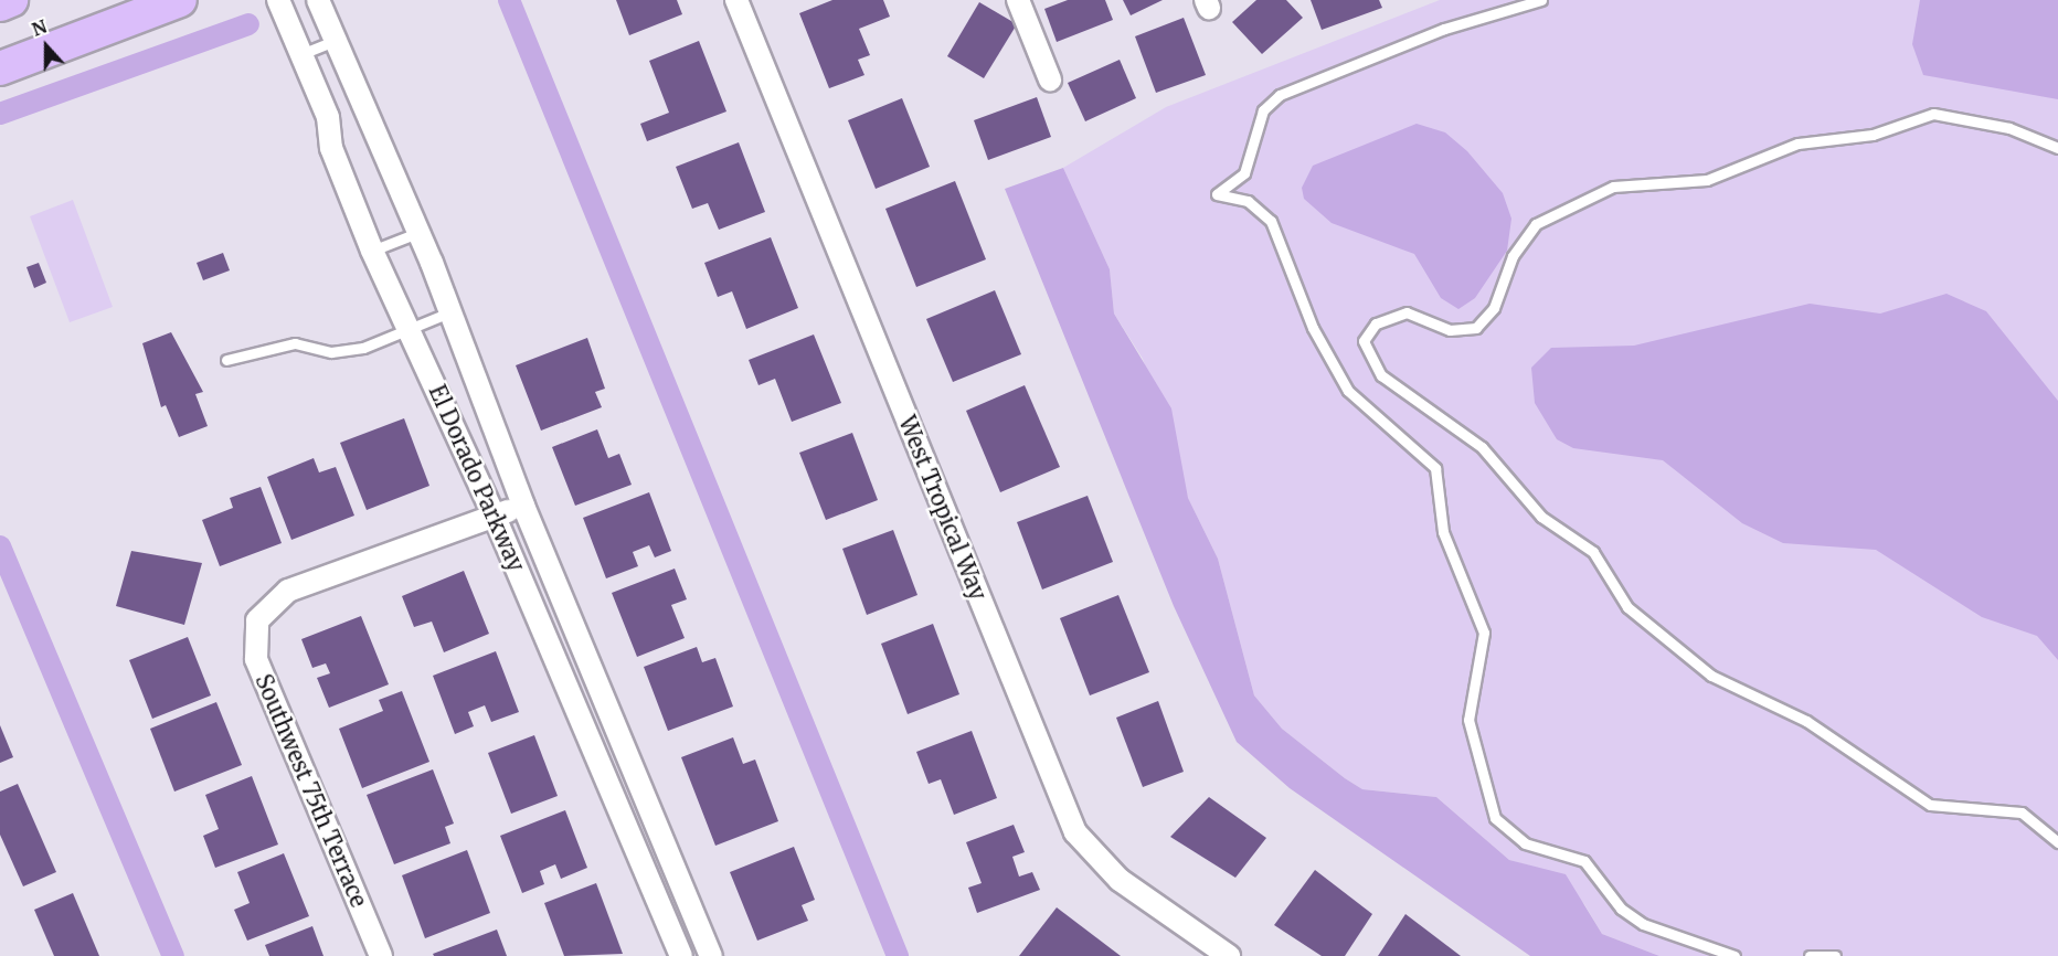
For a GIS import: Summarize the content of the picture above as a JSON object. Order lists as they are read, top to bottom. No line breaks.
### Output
{"streets":{"street":["El Dorado Parkway","West Tropical Way","Southwest 75th Terrace"]},"crossings":[["El Dorado Parkway","Southwest 75th Terrace"]],"north":"top"}
